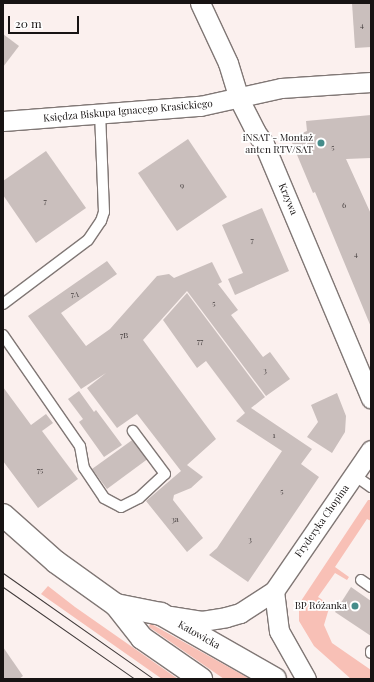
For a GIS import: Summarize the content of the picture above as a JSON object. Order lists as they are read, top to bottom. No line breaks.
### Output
{"streets":{"street":["Księdza Biskupa Ignacego Krasickiego","Krzywa","Fryderyka Chopina","Katowicka"]},"crossings":[["Księdza Biskupa Ignacego Krasickiego","Krzywa"]],"places":["iNSAT - Montaż anten RTV/SAT","BP Różanka"],"house_numbers":["4","5","9","7","6","7","4","7A","5","7B","77","3","1","75","5","3a","3"],"scale_bar":"20 m"}
